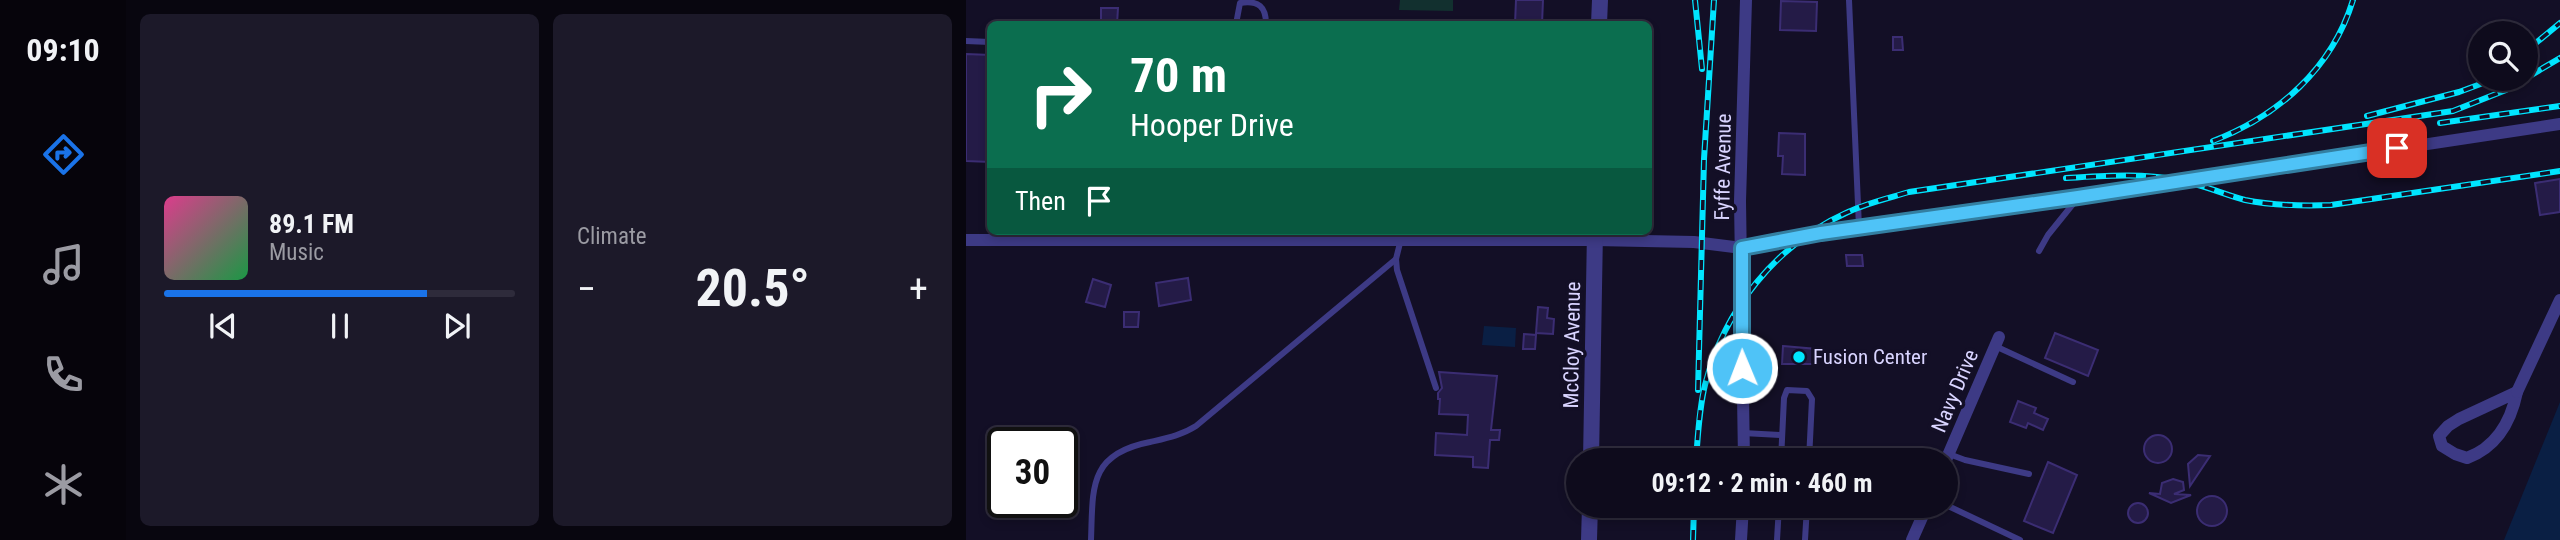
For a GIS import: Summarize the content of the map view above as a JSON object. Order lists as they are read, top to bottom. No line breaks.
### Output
{"streets":{"street":["Fyffe Avenue","McCloy Avenue","Navy Drive"]},"places":["Fusion Center"],"page":{"tabs":"09:10","tile":"Climate","turn":["70 m","Hooper Drive"],"then":"Then","song":["89.1 FM","Music"],"heat":["−","20.5°","+"],"limit":"30","trip":"09:12 · 2 min · 460 m"}}
